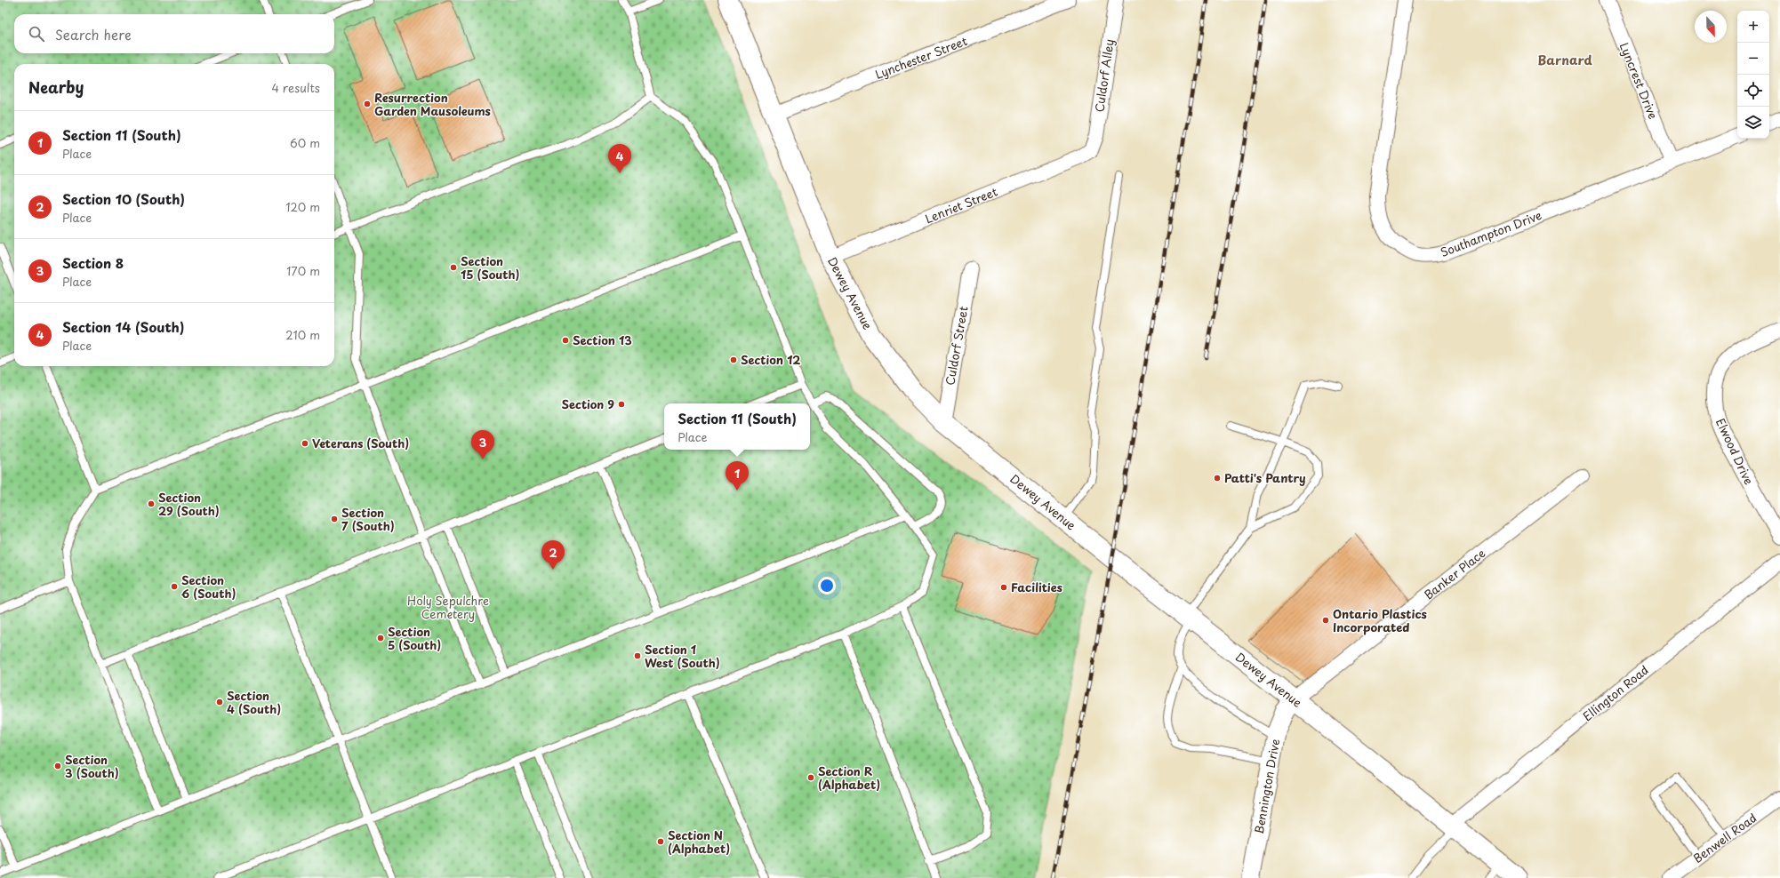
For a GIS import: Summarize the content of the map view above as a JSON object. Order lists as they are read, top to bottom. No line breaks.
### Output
{"streets":{"main road":["Dewey Avenue"],"street":["Lynchester Street","Culdorf Alley","Lyncrest Drive","Lenriet Street","Southampton Drive","Culdorf Street","Elwood Drive","Banker Place","Ellington Road","Bennington Drive","Benwell Road"]},"crossings":[["Lynchester Street","Dewey Avenue"],["Culdorf Alley","Lenriet Street"],["Lyncrest Drive","Southampton Drive"],["Lenriet Street","Dewey Avenue"],["Dewey Avenue","Culdorf Street"],["Dewey Avenue","Banker Place"],["Dewey Avenue","Ellington Road"],["Dewey Avenue","Bennington Drive"],["Banker Place","Bennington Drive"]],"districts":["Barnard"],"parks":["Holy Sepulchre Cemetery"],"places":["Resurrection Garden Mausoleums","Section 15 (South)","Section 13","Section 12","Section 9","Veterans (South)","Patti's Pantry","Section 29 (South)","Section 7 (South)","Section 6 (South)","Facilities","Ontario Plastics Incorporated","Section 5 (South)","Section 1 West (South)","Section 4 (South)","Section 3 (South)","Section R (Alphabet)","Section N (Alphabet)"],"north":"bottom","page":{"map_buttons":["+","−"],"search":"Search here","heading":["Nearby","4 results"],"list":[{"mark":"1","name":"Section 11 (South)","note":"Place","value":"60 m"},{"mark":"2","name":"Section 10 (South)","note":"Place","value":"120 m"},{"mark":"3","name":"Section 8","note":"Place","value":"170 m"},{"mark":"4","name":"Section 14 (South)","note":"Place","value":"210 m"}],"pins":["4","3","1","2"],"popup":["Section 11 (South)","Place"]}}
